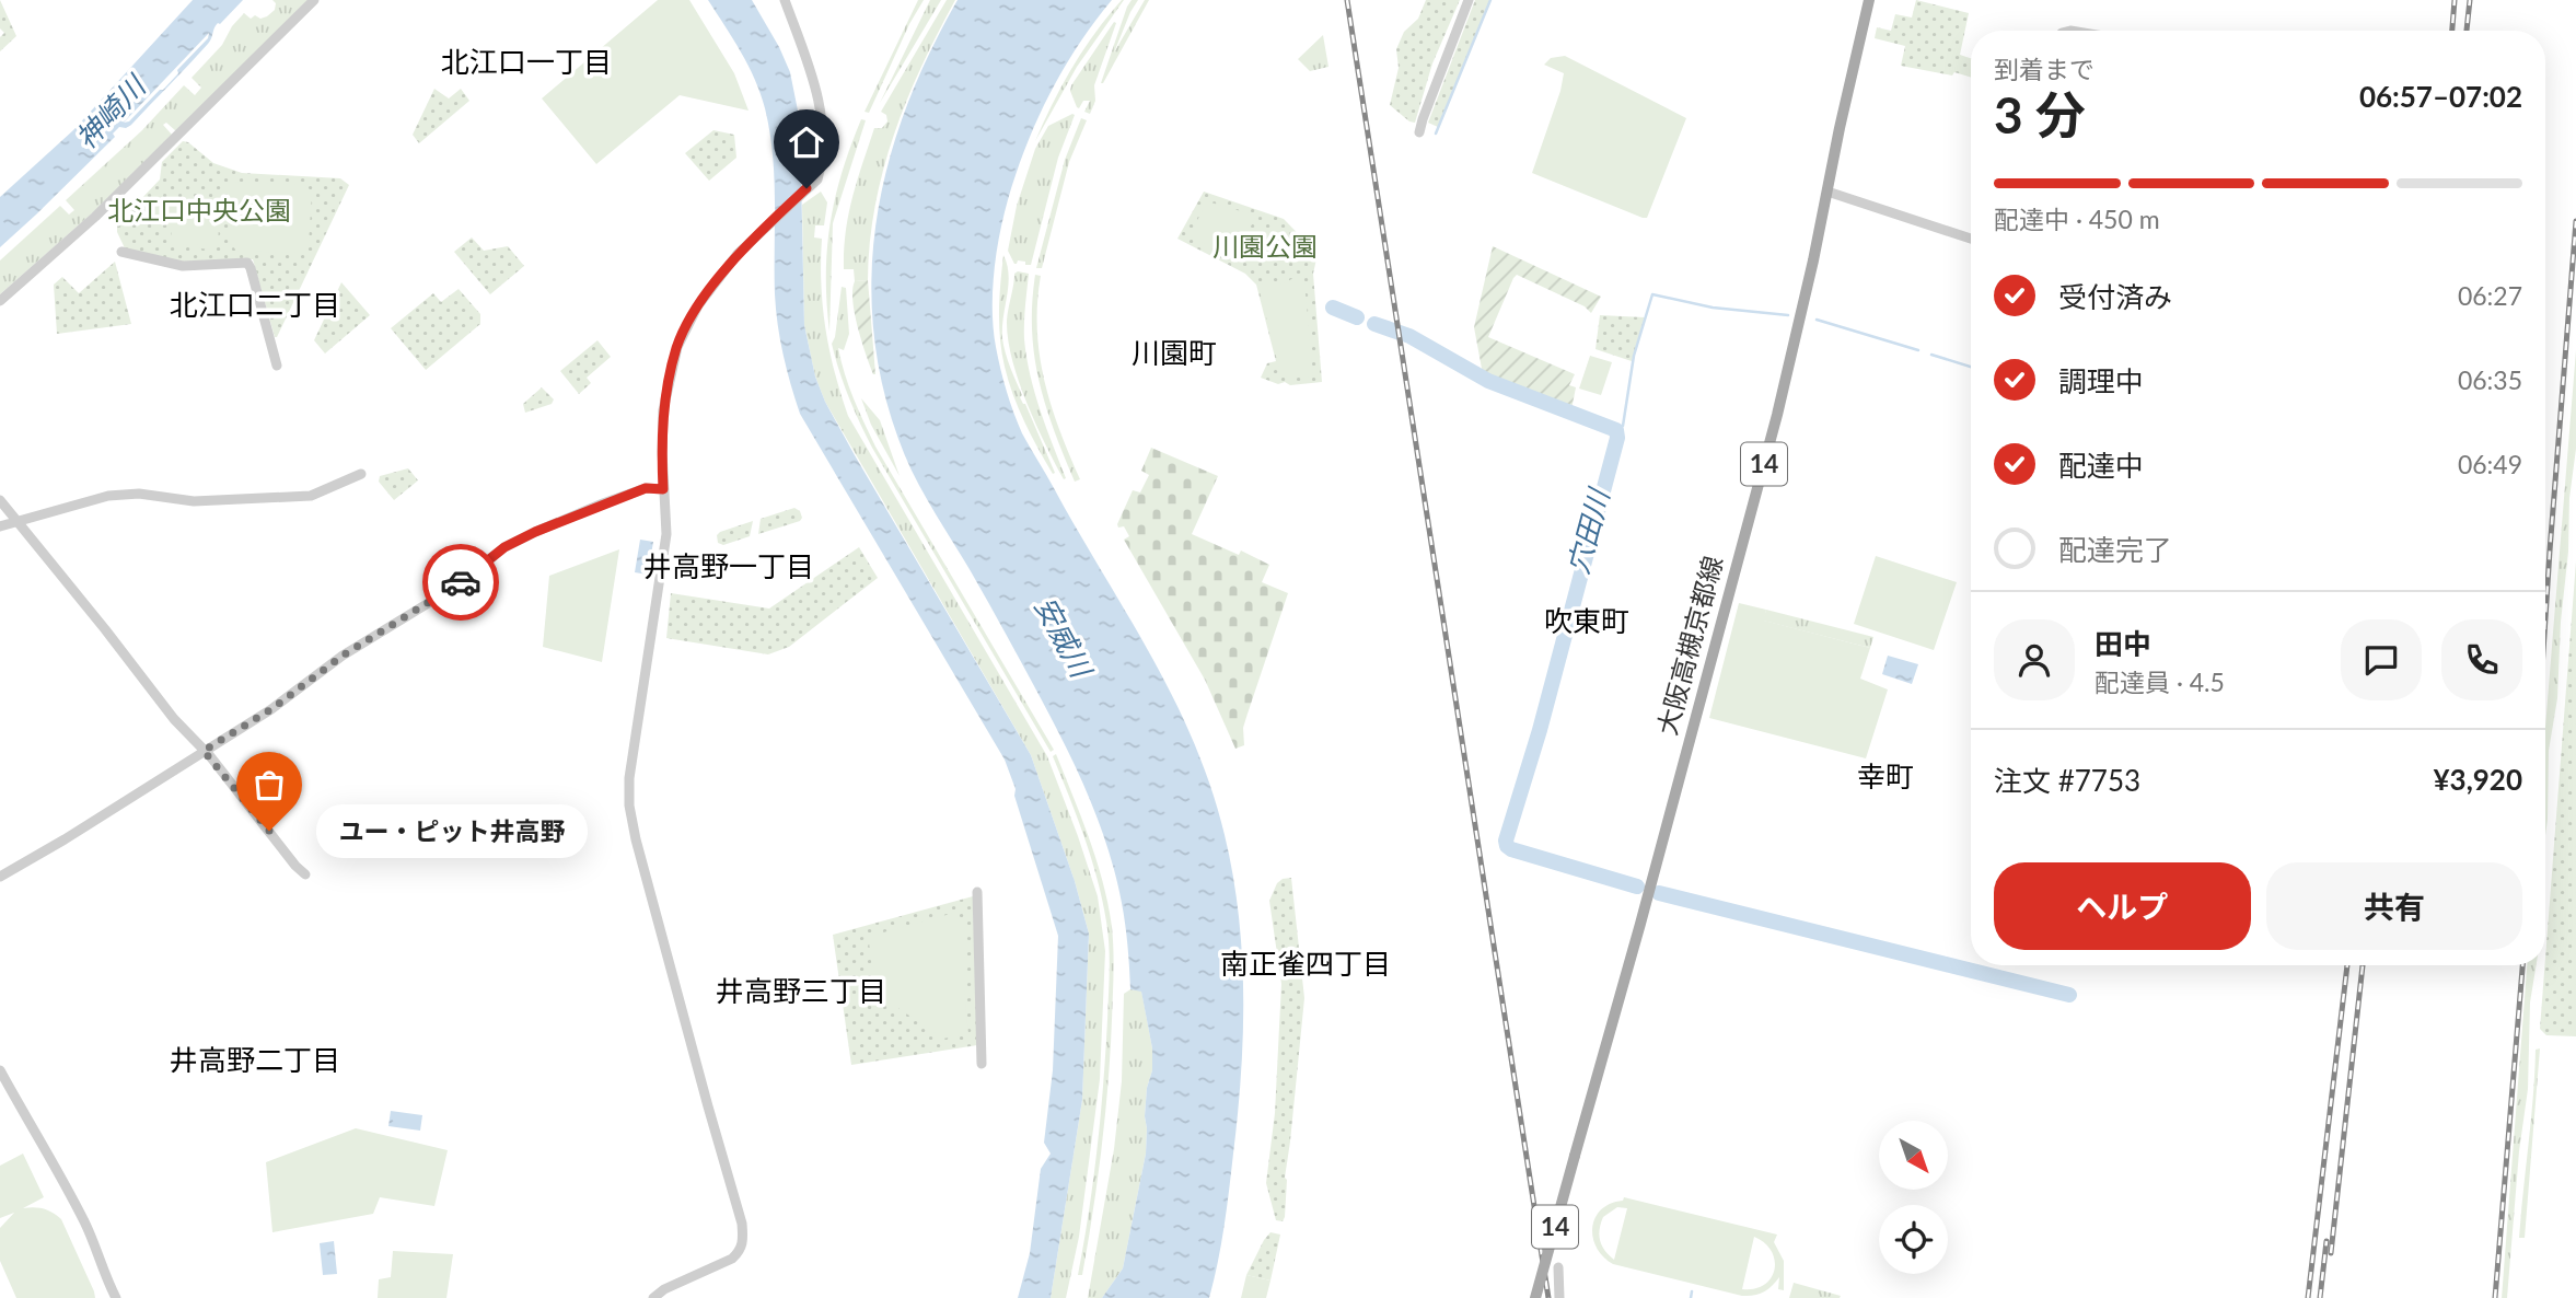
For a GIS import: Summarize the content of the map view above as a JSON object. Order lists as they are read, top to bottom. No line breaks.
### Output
{"streets":{"main road":["14","大阪高槻京都線"]},"districts":["北江口一丁目","北江口二丁目","川園町","井高野一丁目","吹東町","幸町","南正雀四丁目","井高野三丁目","井高野二丁目"],"water":["神崎川","穴田川","安威川"],"parks":["北江口中央公園","川園公園"],"places":["ユー・ピット井高野"],"north":"bottom right","page":{"heading":["3 分","到着まで","06:57–07:02"],"panel":["田中","配達員 · 4.5","注文 #7753","¥3,920"],"bar":"配達中 · 450 m","list":[["受付済み","06:27"],["調理中","06:35"],["配達中","06:49"],"配達完了"],"bubble":"ユー・ピット井高野","buttons":["ヘルプ","共有"]}}
